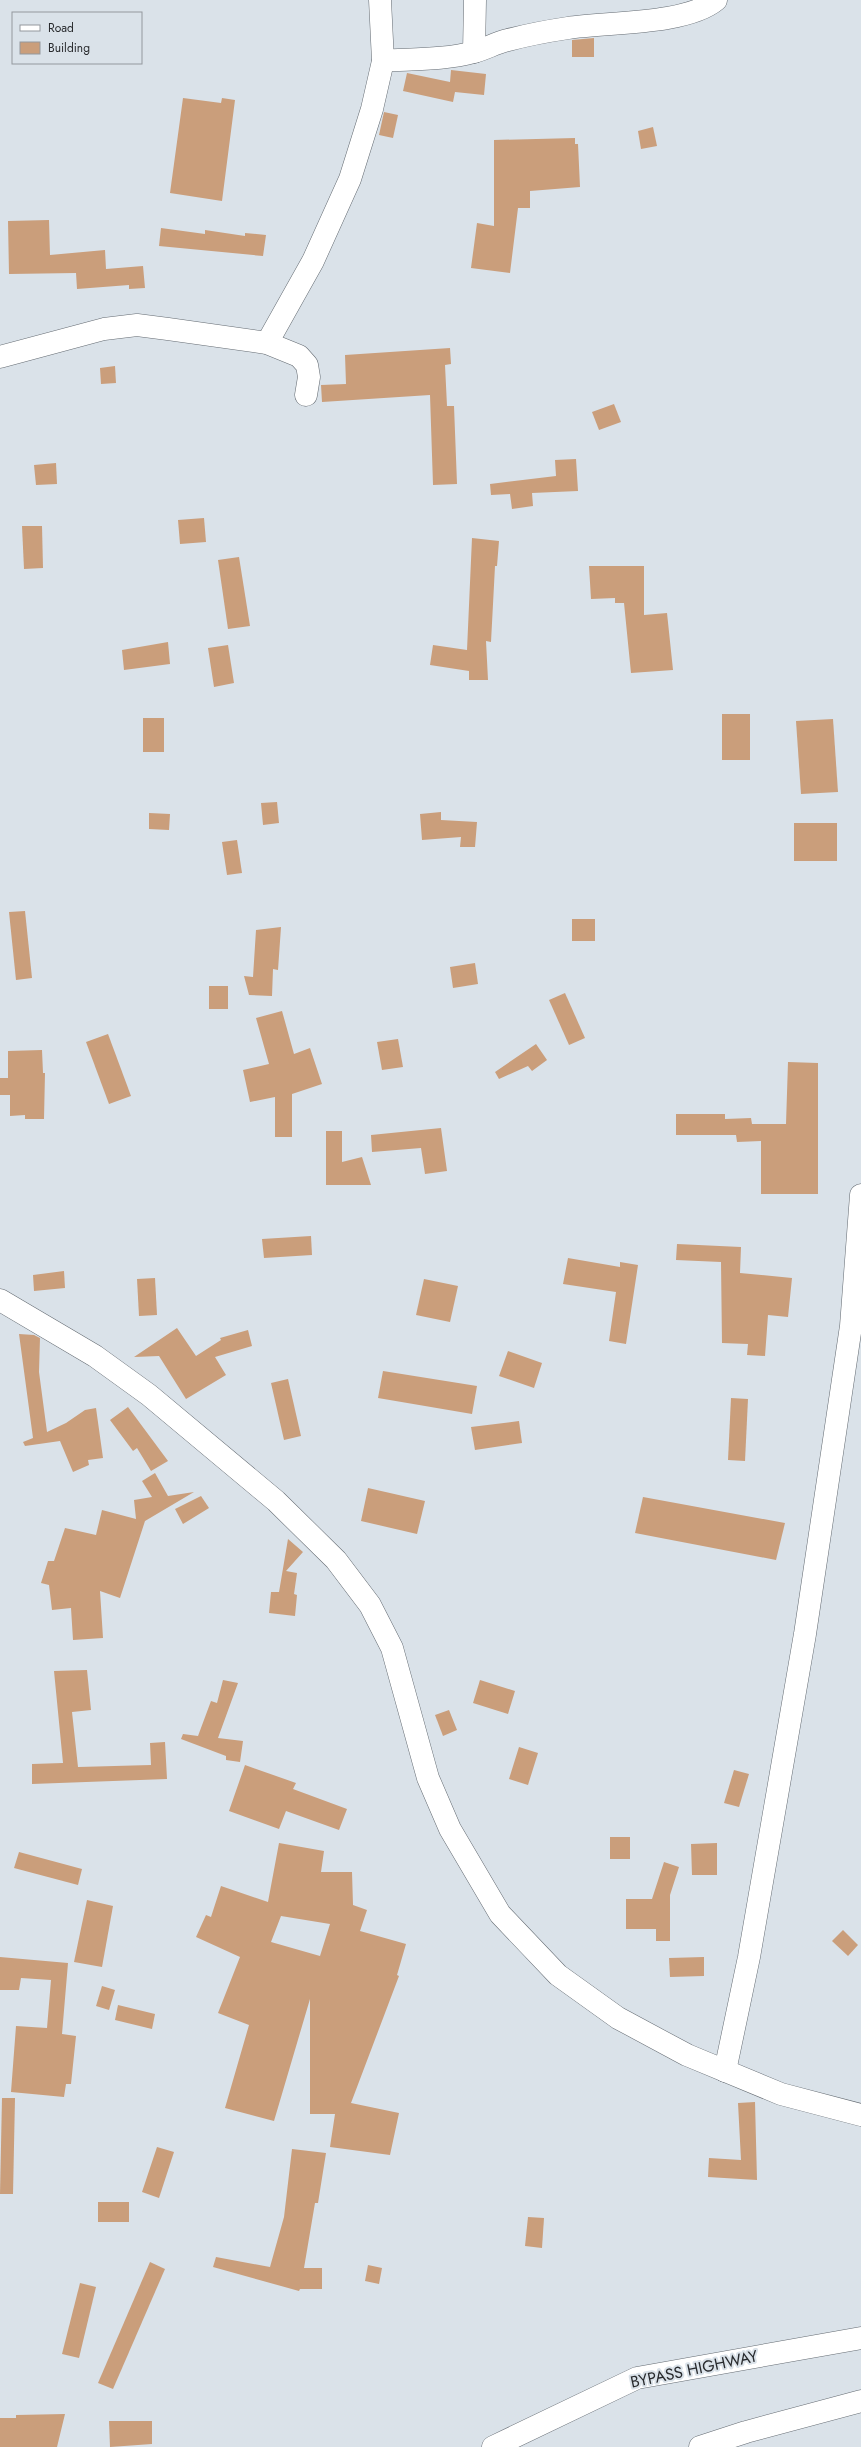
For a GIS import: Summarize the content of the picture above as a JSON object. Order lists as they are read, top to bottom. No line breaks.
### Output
{"streets":{"street":["BYPASS HIGHWAY"]},"legend":["Road","Building"]}
